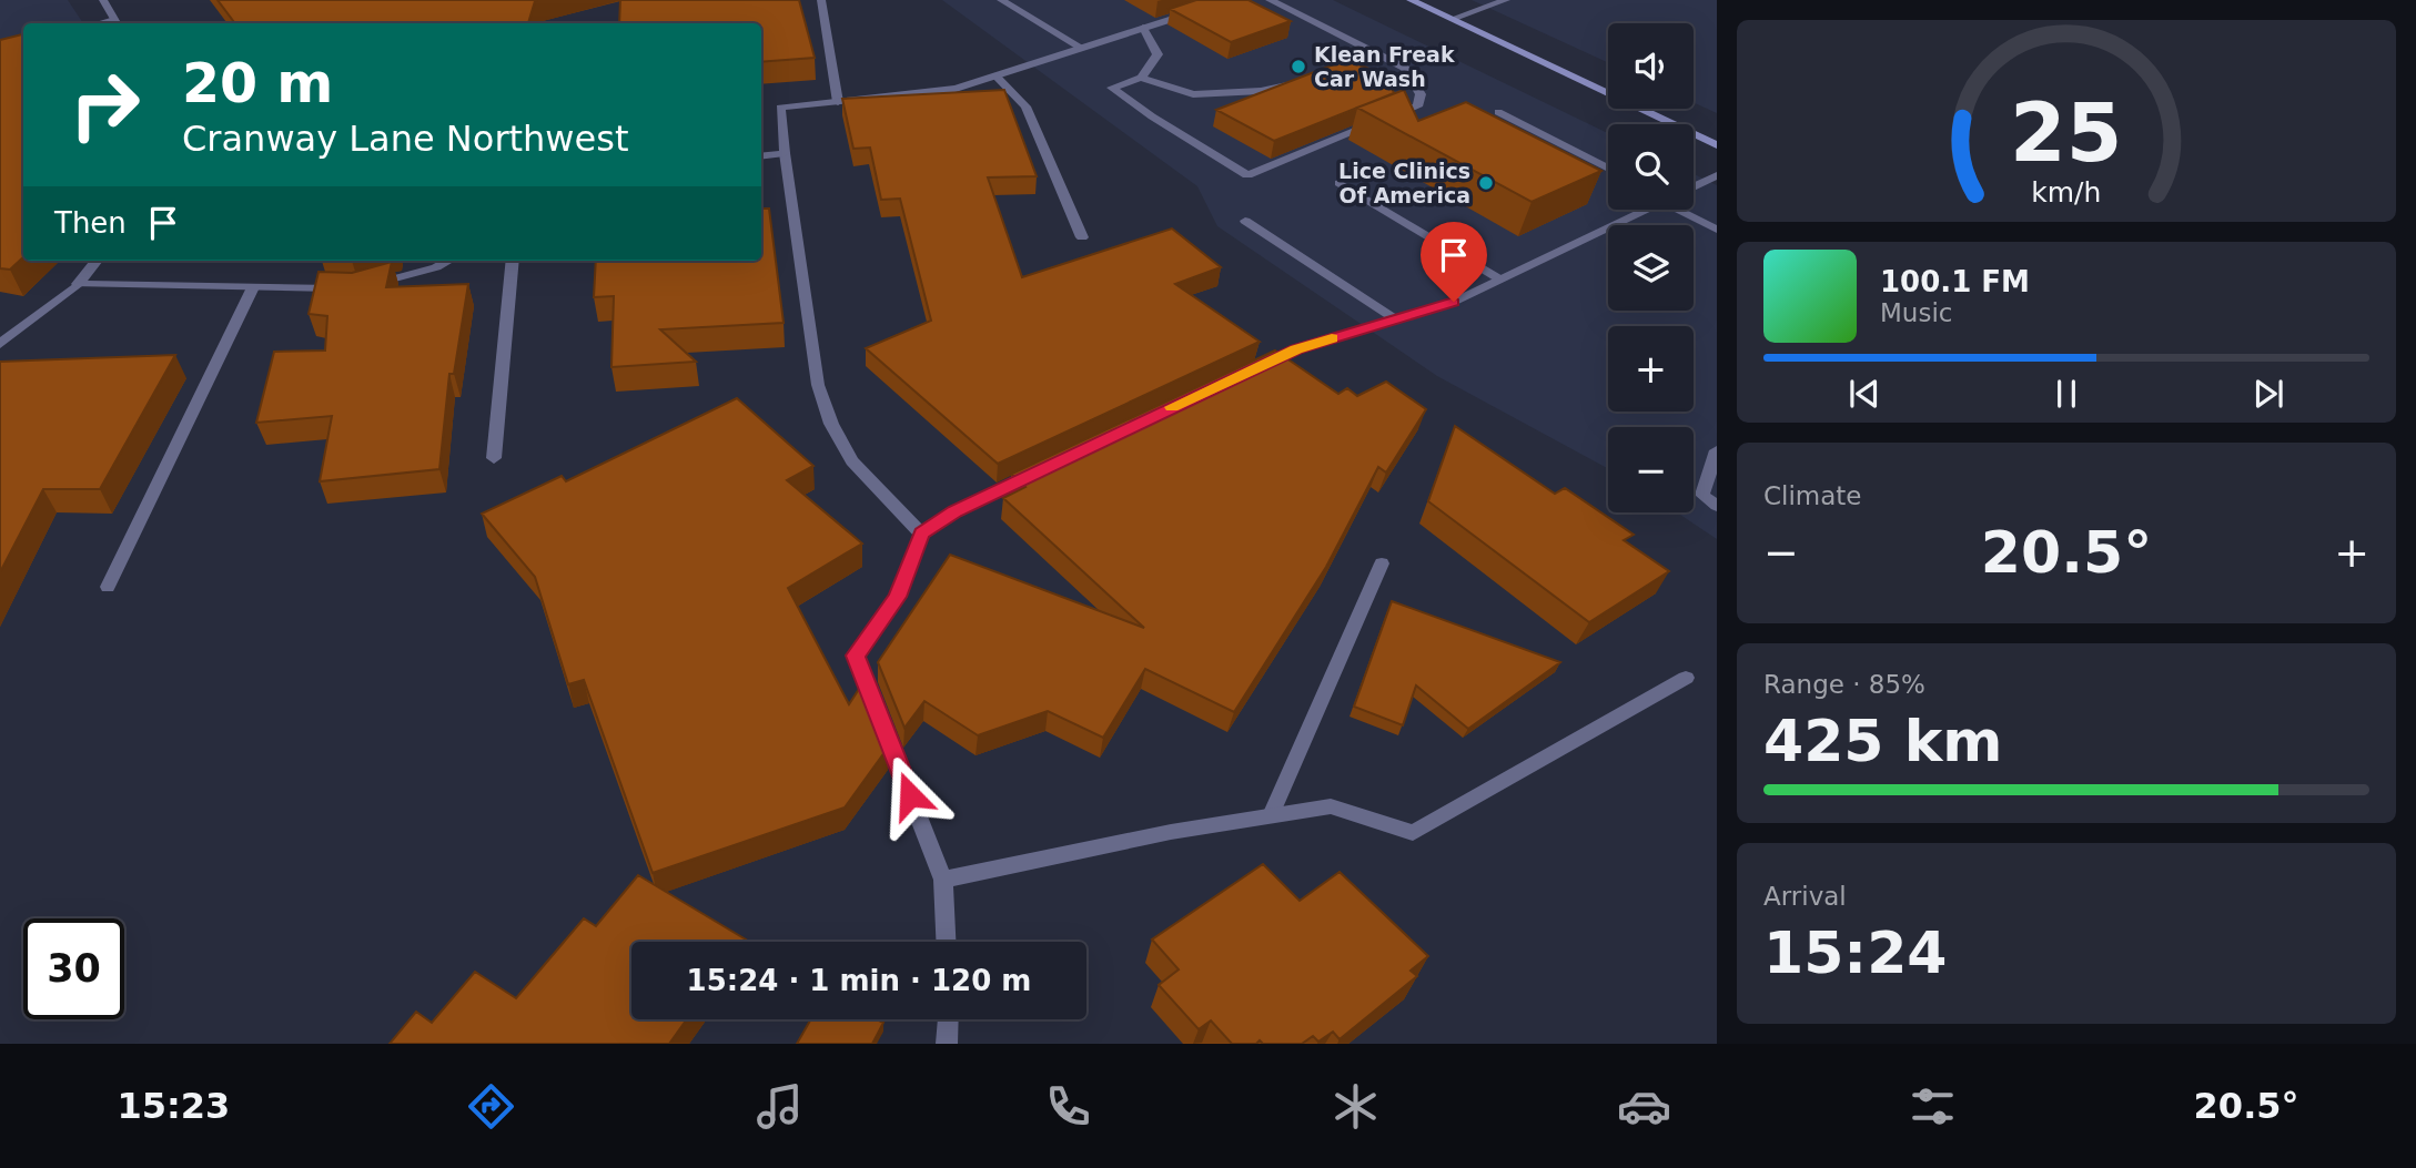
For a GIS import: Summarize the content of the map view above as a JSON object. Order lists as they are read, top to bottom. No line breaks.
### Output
{"places":["Klean Freak Car Wash","Lice Clinics Of America"],"page":{"map_buttons":["+","−"],"turn":["20 m","Cranway Lane Northwest"],"then":"Then","song":["100.1 FM","Music"],"tile":["Climate",["Range · 85%","425 km"],["Arrival","15:24"]],"heat":["−","20.5°","+"],"limit":"30","trip":"15:24 · 1 min · 120 m","tabs":["15:23","20.5°"],"gauge":["25","km/h"]}}
